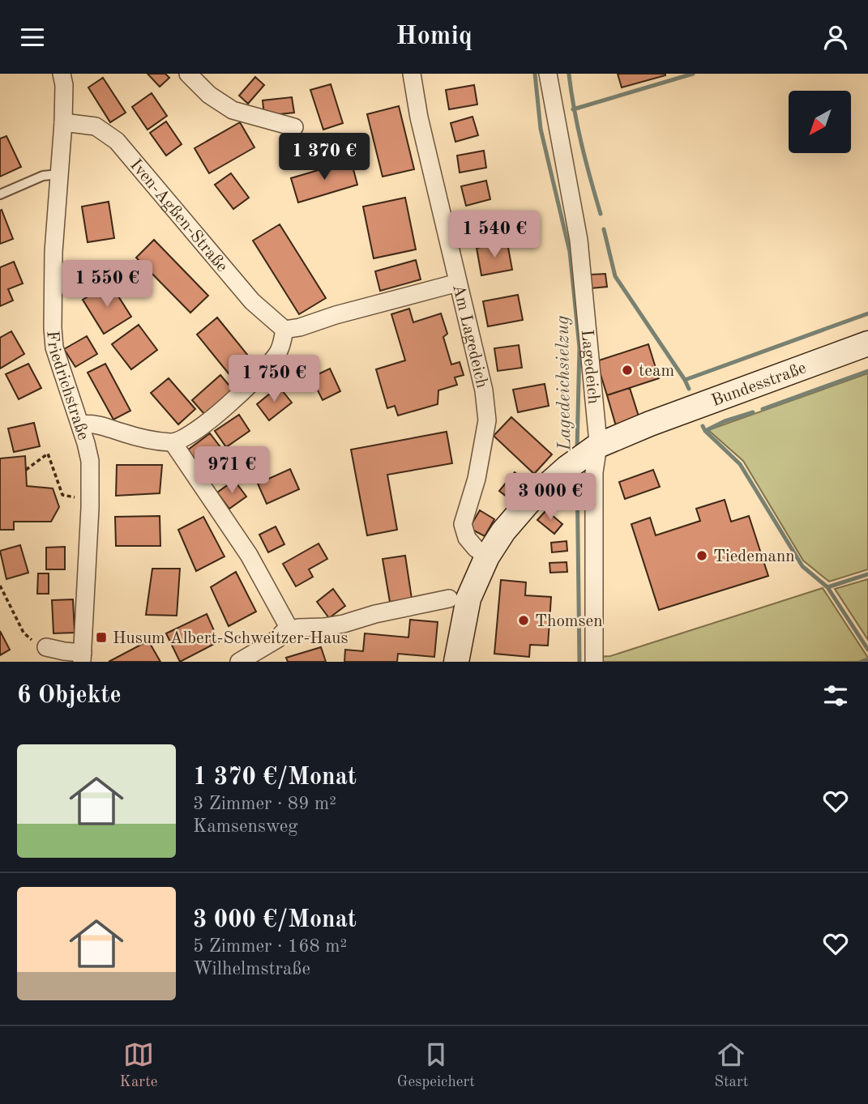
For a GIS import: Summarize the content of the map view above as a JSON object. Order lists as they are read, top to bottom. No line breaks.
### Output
{"streets":{"street":["Iven-Agßen-Straße","Am Lagedeich","Lagedeich","Bundesstraße","Friedrichstraße"]},"crossings":[["Iven-Agßen-Straße","Friedrichstraße"],["Am Lagedeich","Bundesstraße"],["Lagedeich","Bundesstraße"]],"water":["Lagedeichsielzug"],"places":{"other":["team","Tiedemann","Thomsen"],"transit":["Husum Albert-Schweitzer-Haus"]},"north":"bottom left","page":{"header":"Homiq","price":["1 370 €","1 540 €","1 550 €","1 750 €","971 €","3 000 €"],"heading":"6 Objekte","list":[{"name":"1 370 €/Monat","note":"3 Zimmer · 89 m² · Kamsensweg"},{"name":"3 000 €/Monat","note":"5 Zimmer · 168 m² · Wilhelmstraße"}],"tabs":["Karte","Gespeichert","Start"]}}
